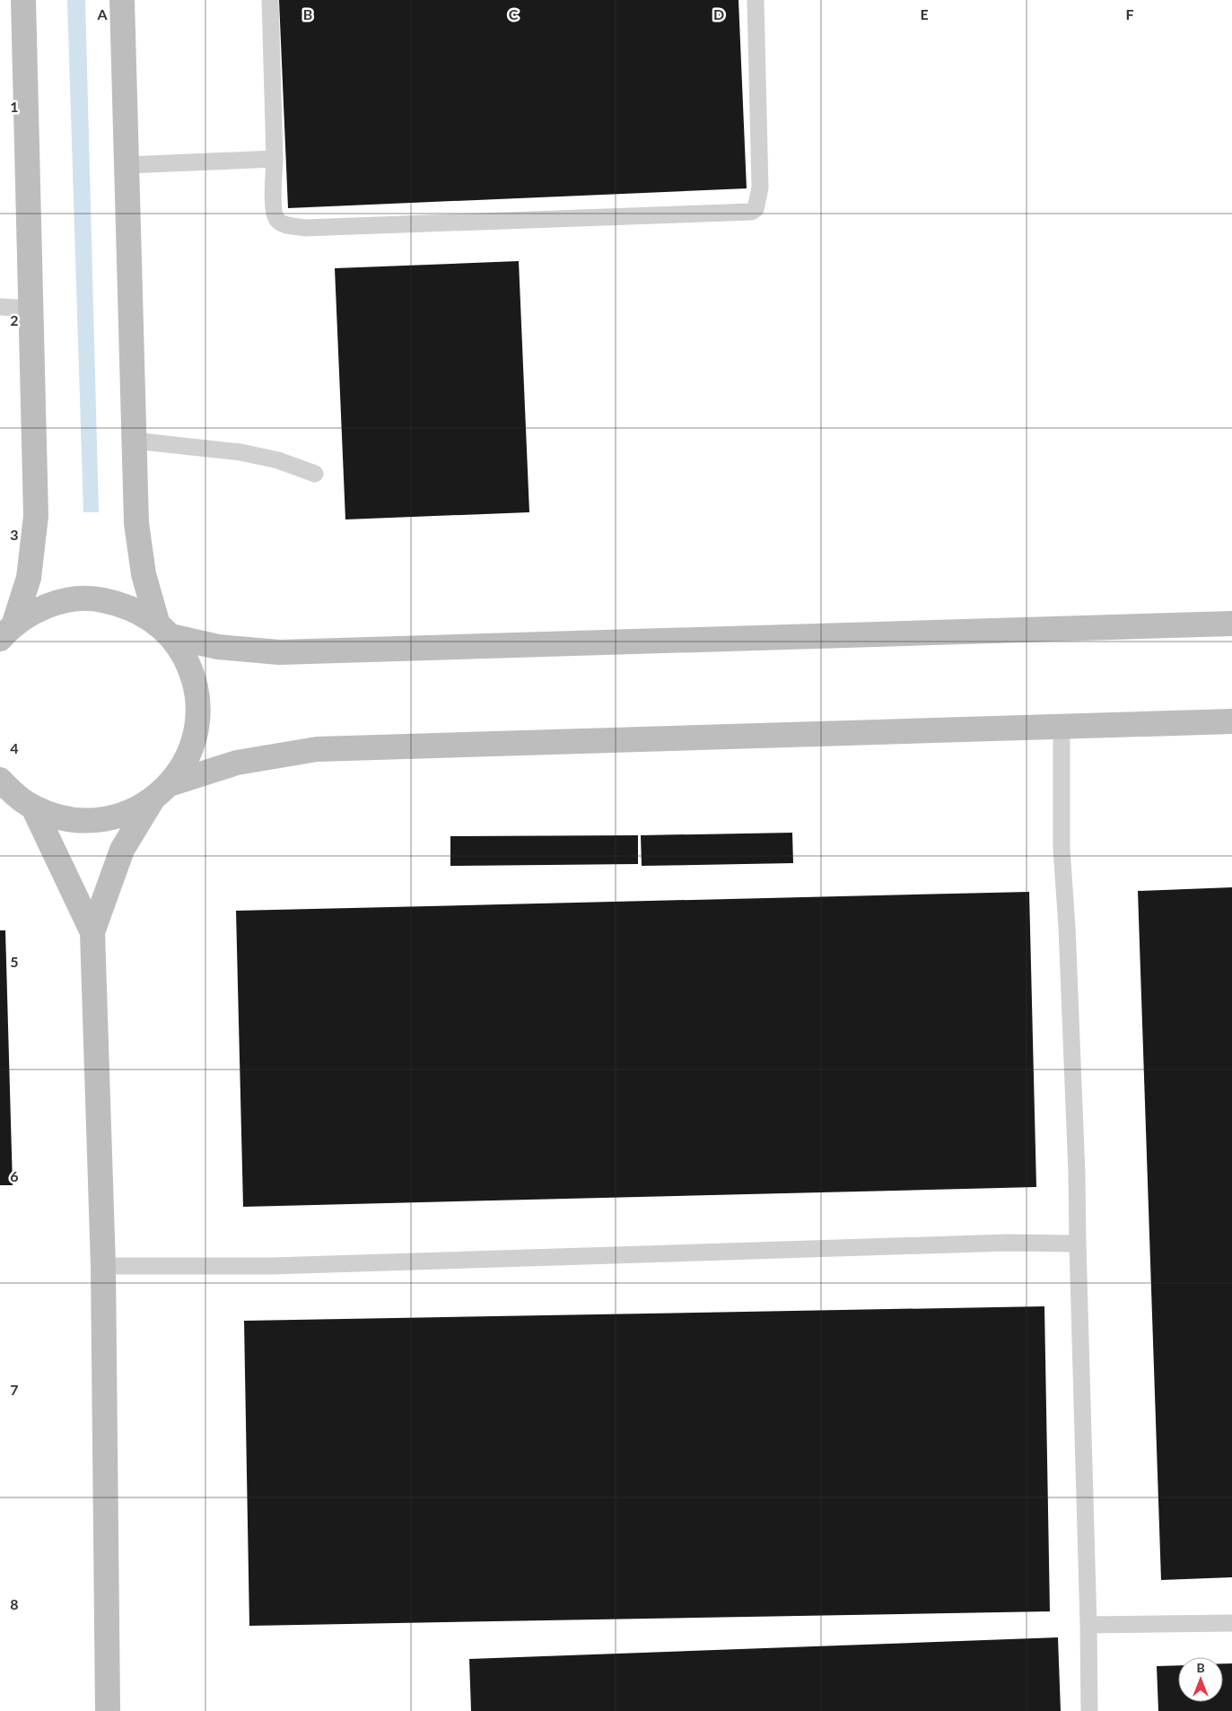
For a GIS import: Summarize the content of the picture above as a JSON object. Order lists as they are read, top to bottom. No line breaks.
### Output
{"north":"top","grid":{"columns":["A","B","C","D","E","F"],"rows":["1","2","3","4","5","6","7","8"]}}
